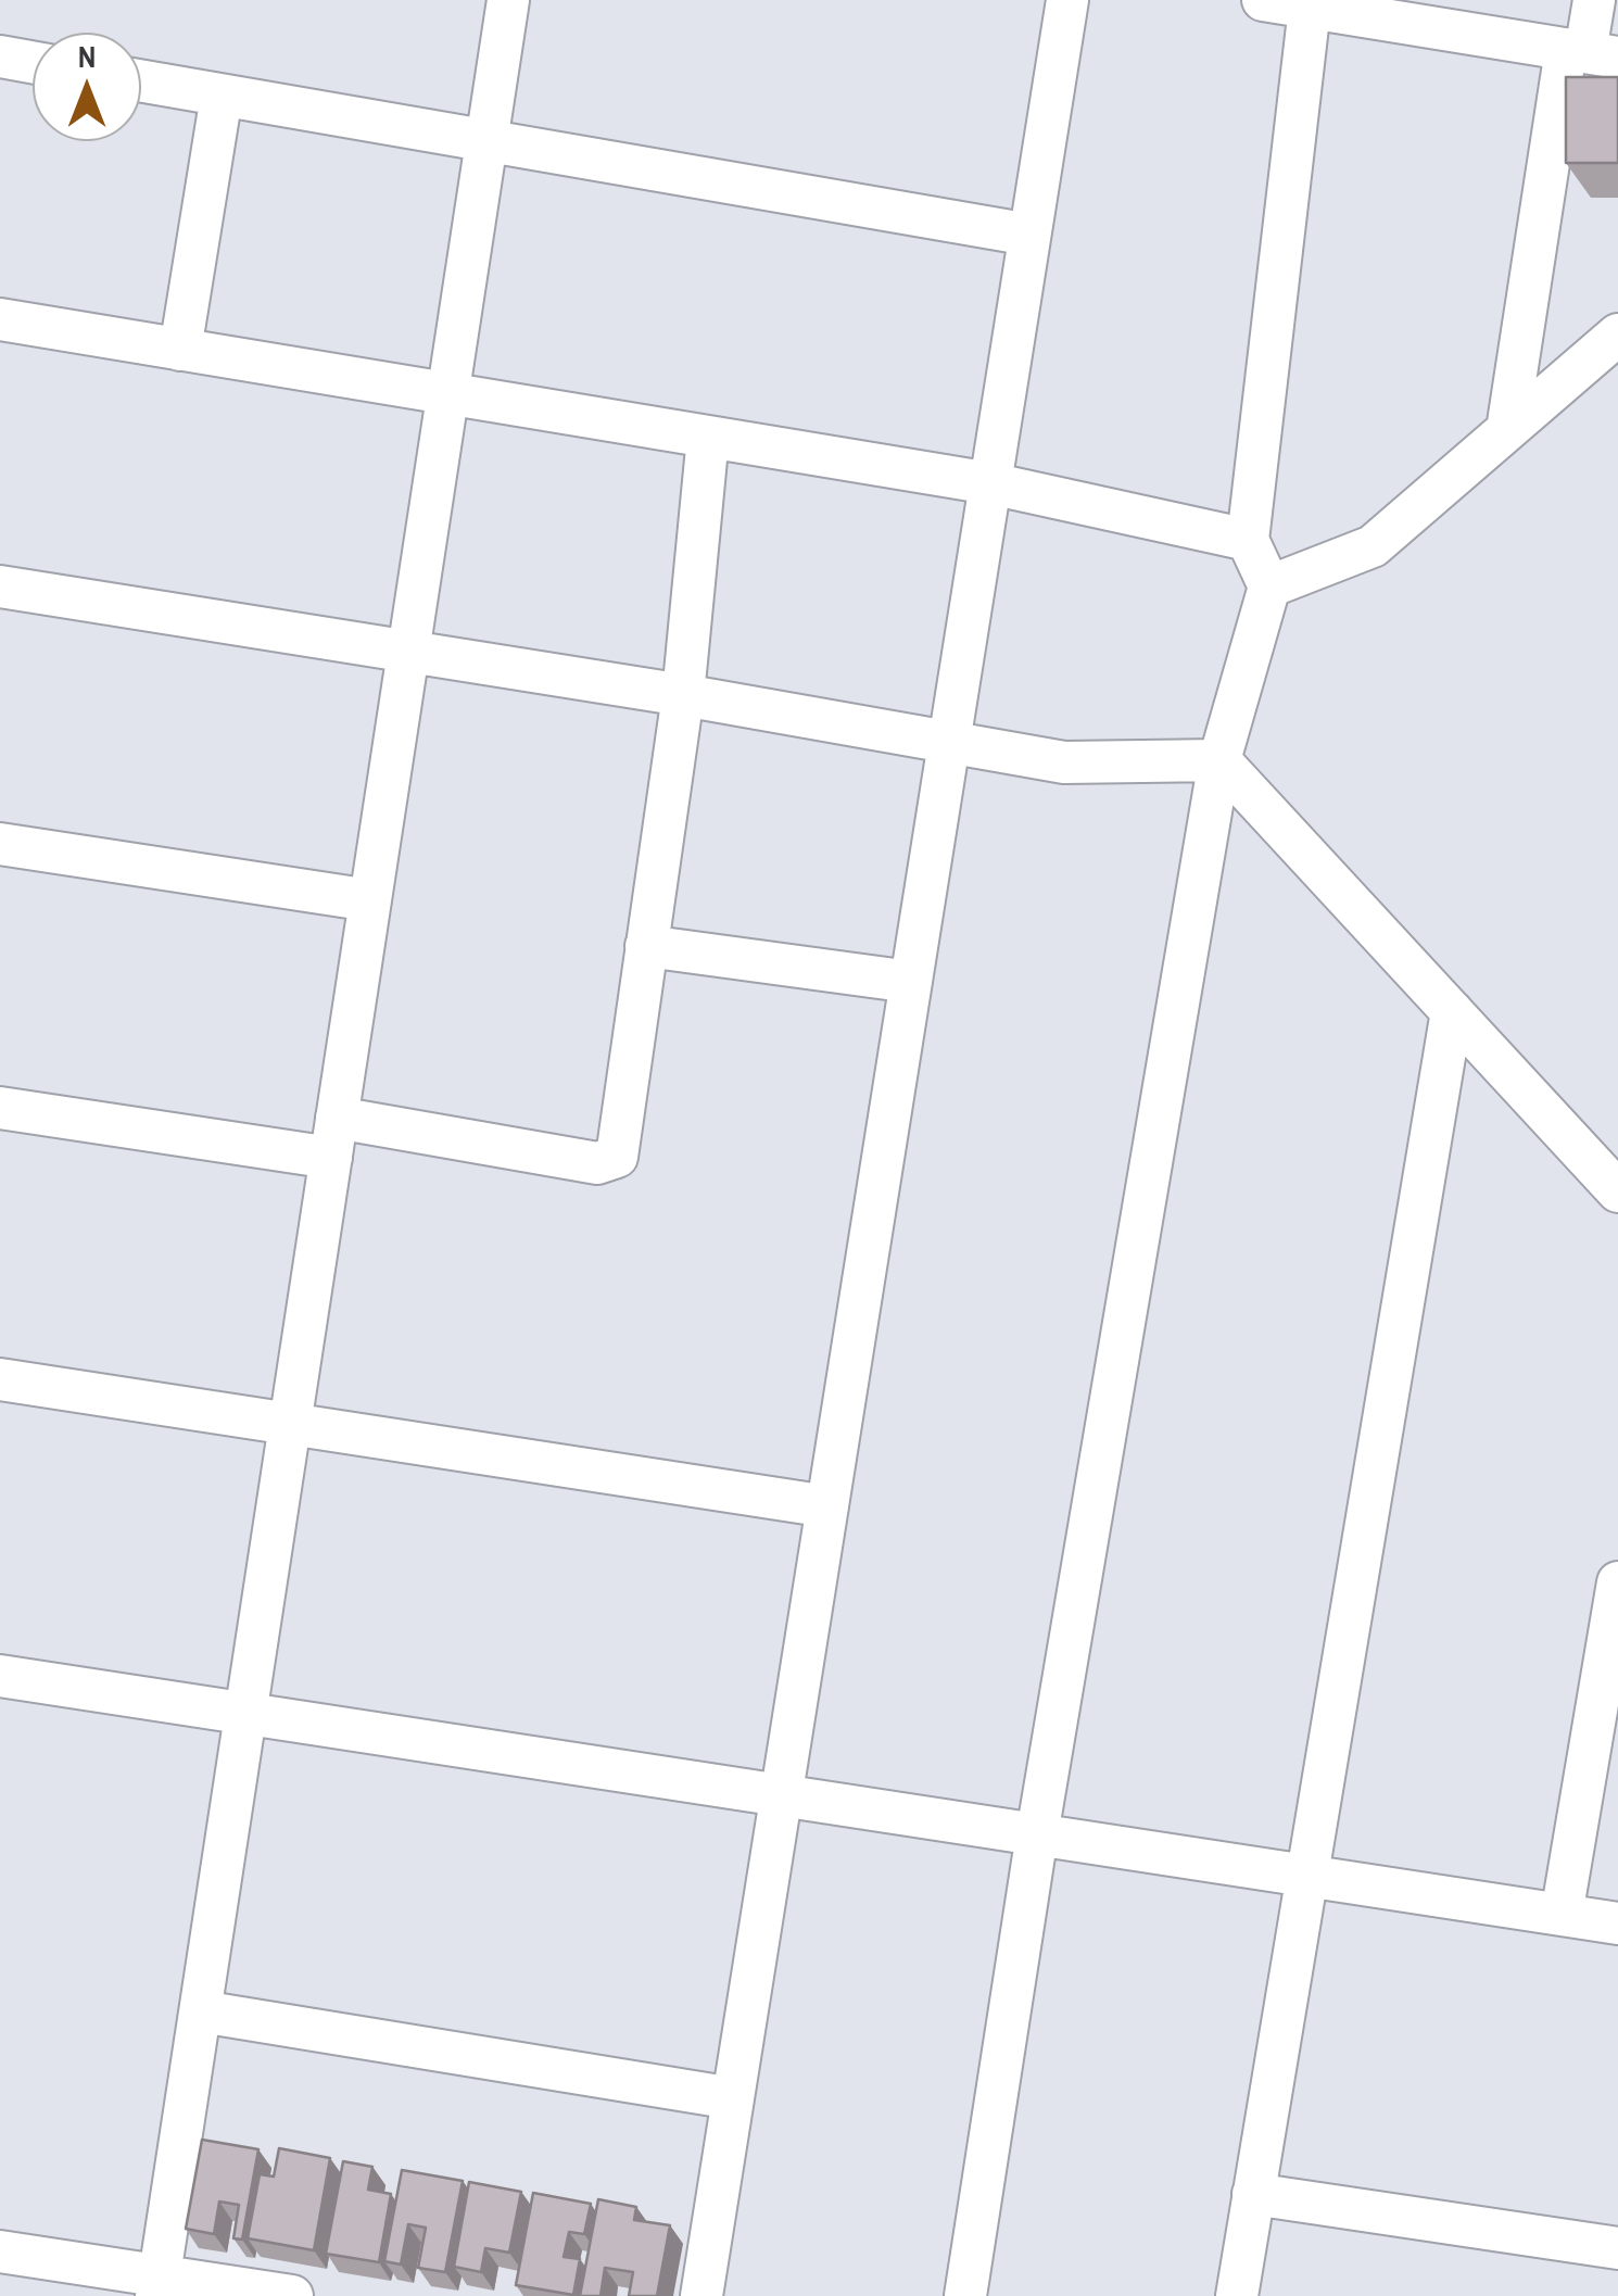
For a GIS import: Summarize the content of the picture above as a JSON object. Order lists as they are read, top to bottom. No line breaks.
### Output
{"north":"top"}
